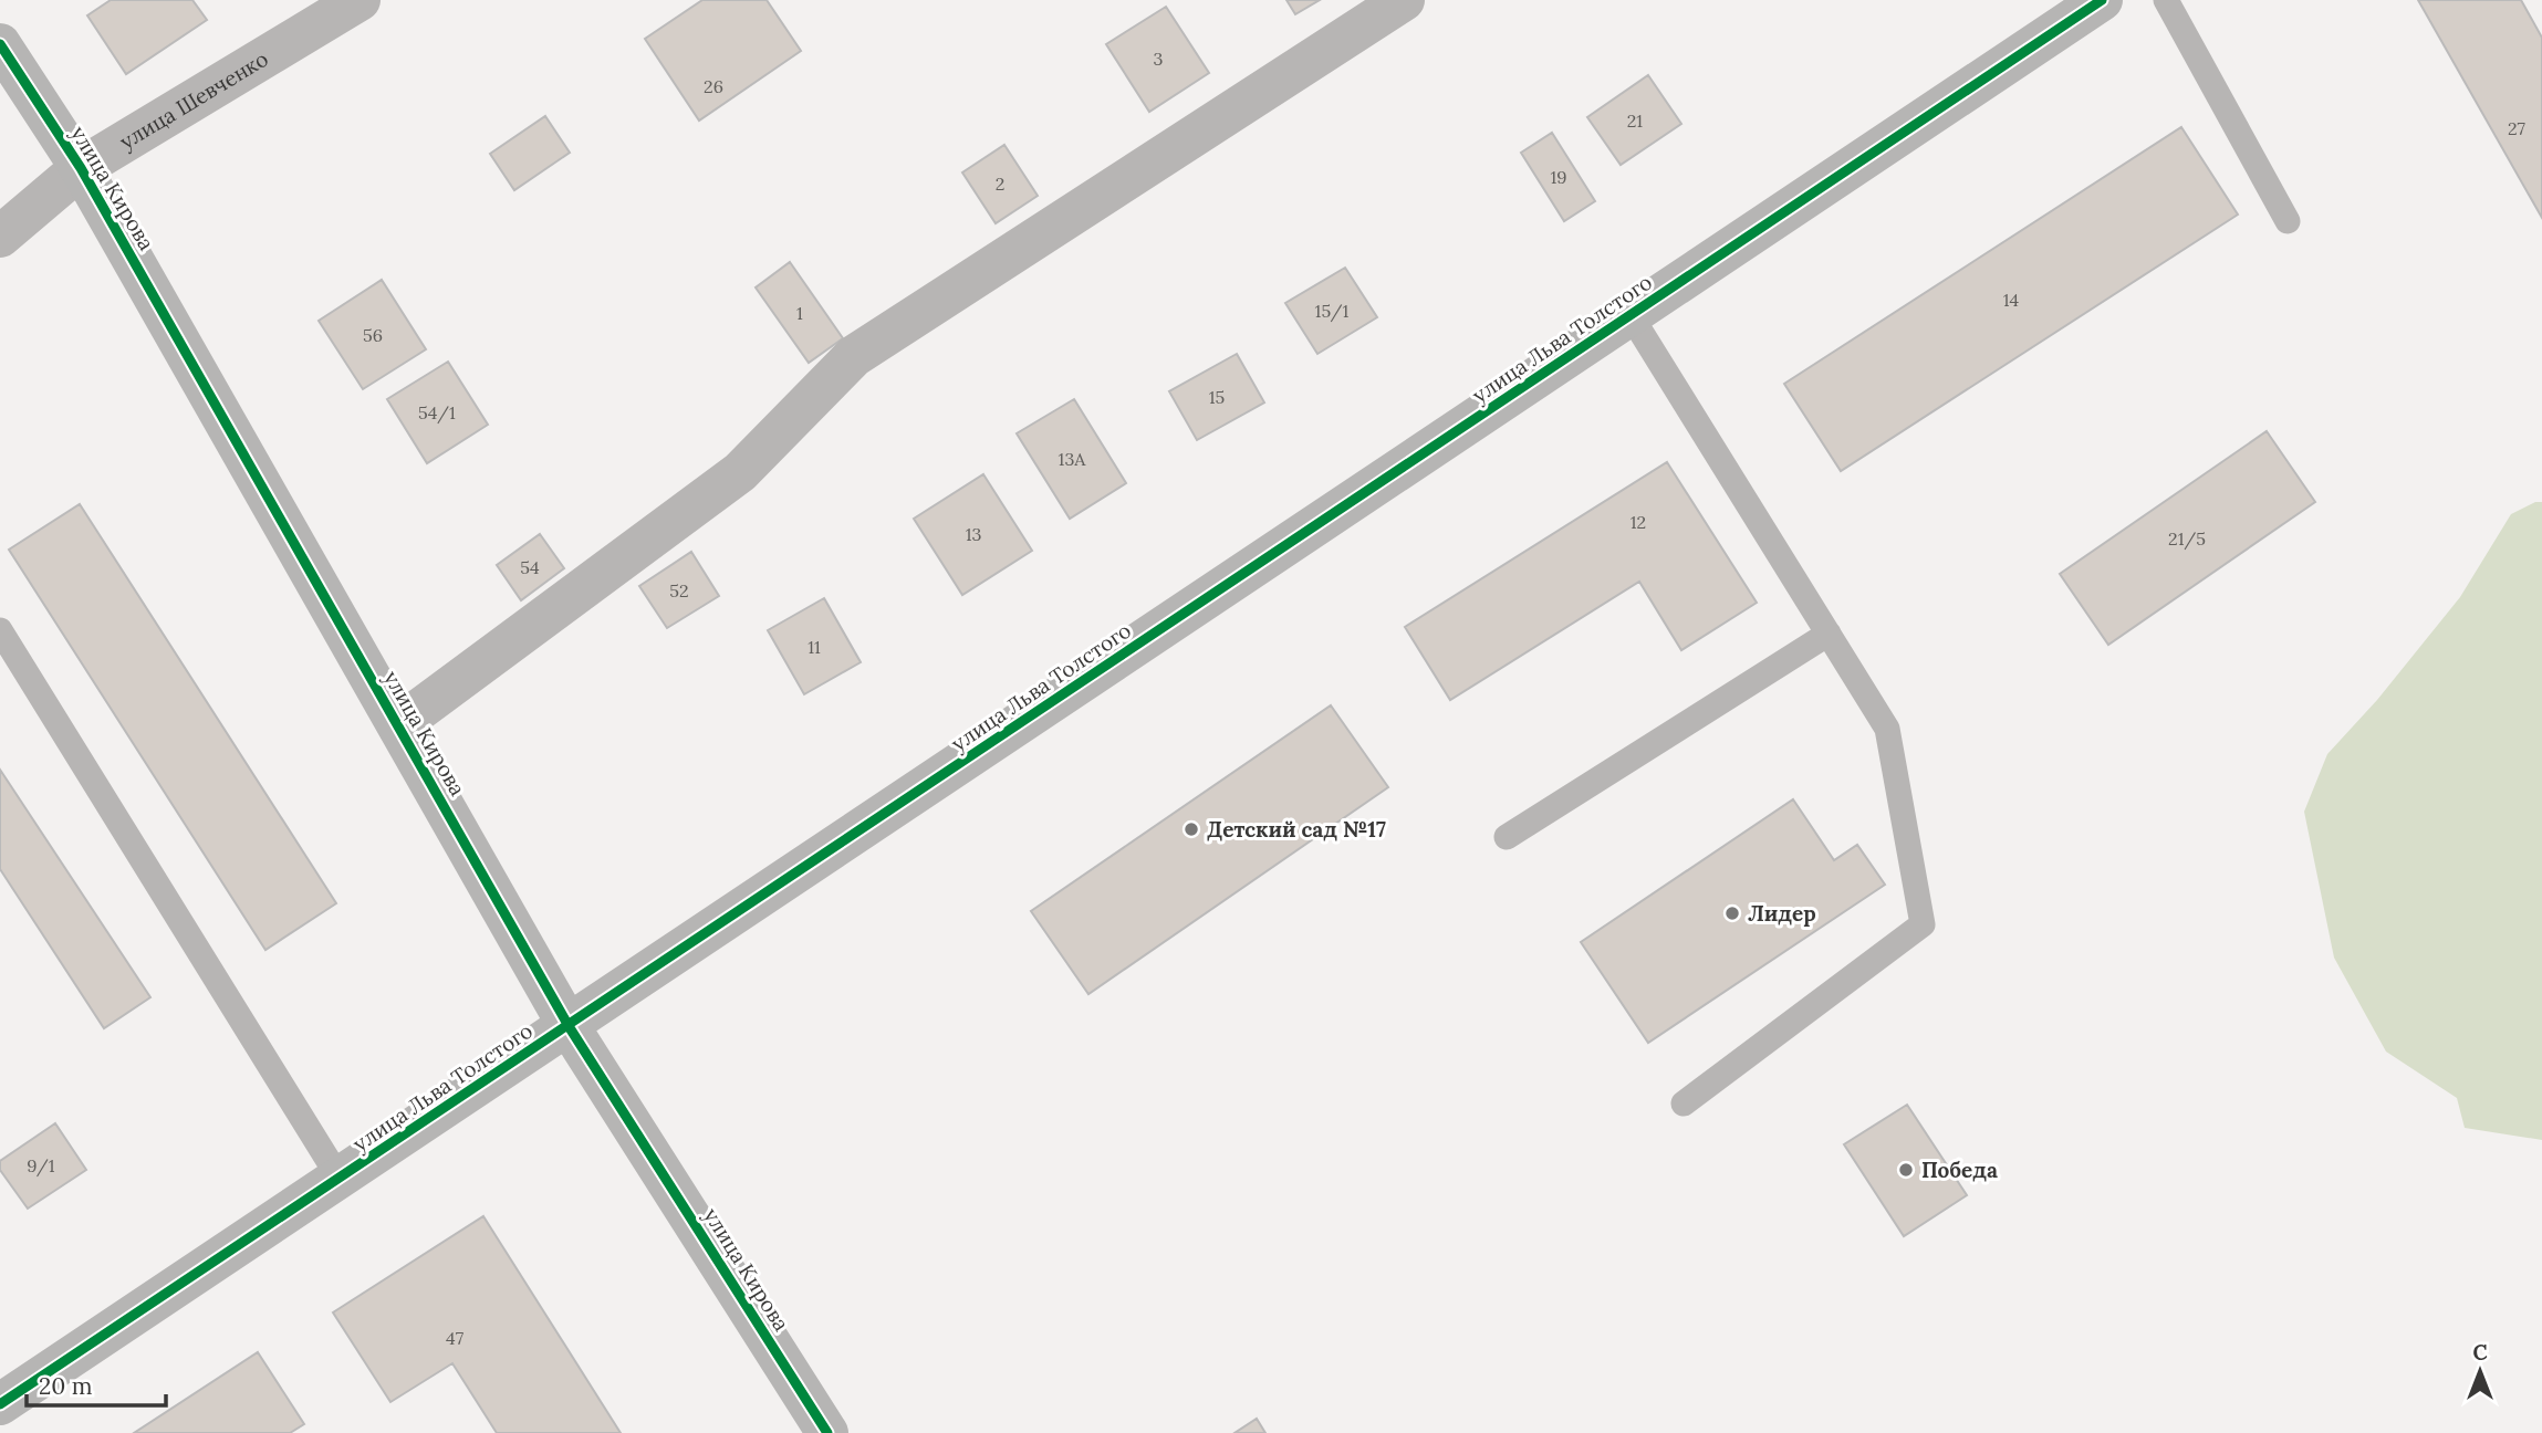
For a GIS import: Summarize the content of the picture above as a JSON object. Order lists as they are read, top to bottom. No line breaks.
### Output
{"streets":{"street":["улица Шевченко","улица Кирова","улица Льва Толстого"]},"crossings":[["улица Шевченко","улица Кирова"],["улица Кирова","улица Льва Толстого"]],"places":["Детский сад №17","Лидер","Победа"],"house_numbers":["3","26","21","27","19","2","14","15/1","1","56","15","54/1","13А","12","13","21/5","54","52","11","9/1","47"],"scale_bar":"20 m","north":"top"}
